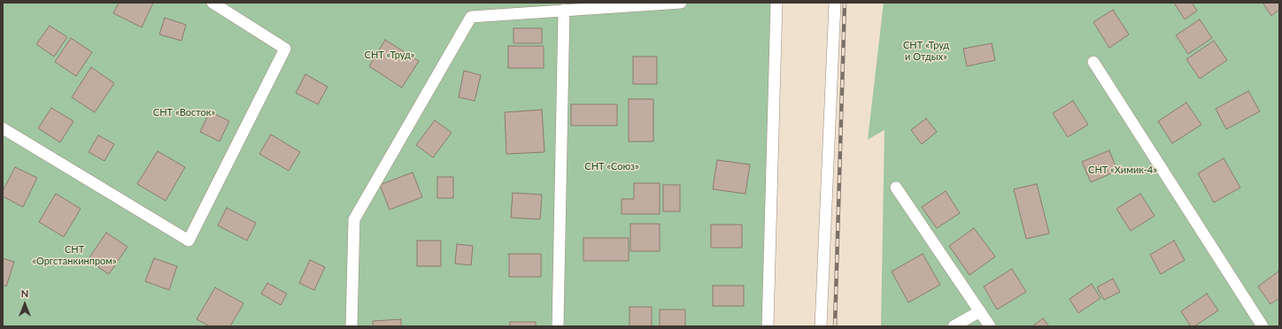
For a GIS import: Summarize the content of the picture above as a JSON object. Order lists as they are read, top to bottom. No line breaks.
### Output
{"parks":["СНТ «Труд и Отдых»","СНТ «Труд»","СНТ «Восток»","СНТ «Союз»","СНТ «Химик-4»","СНТ «Оргстанкинпром»"],"north":"top"}
